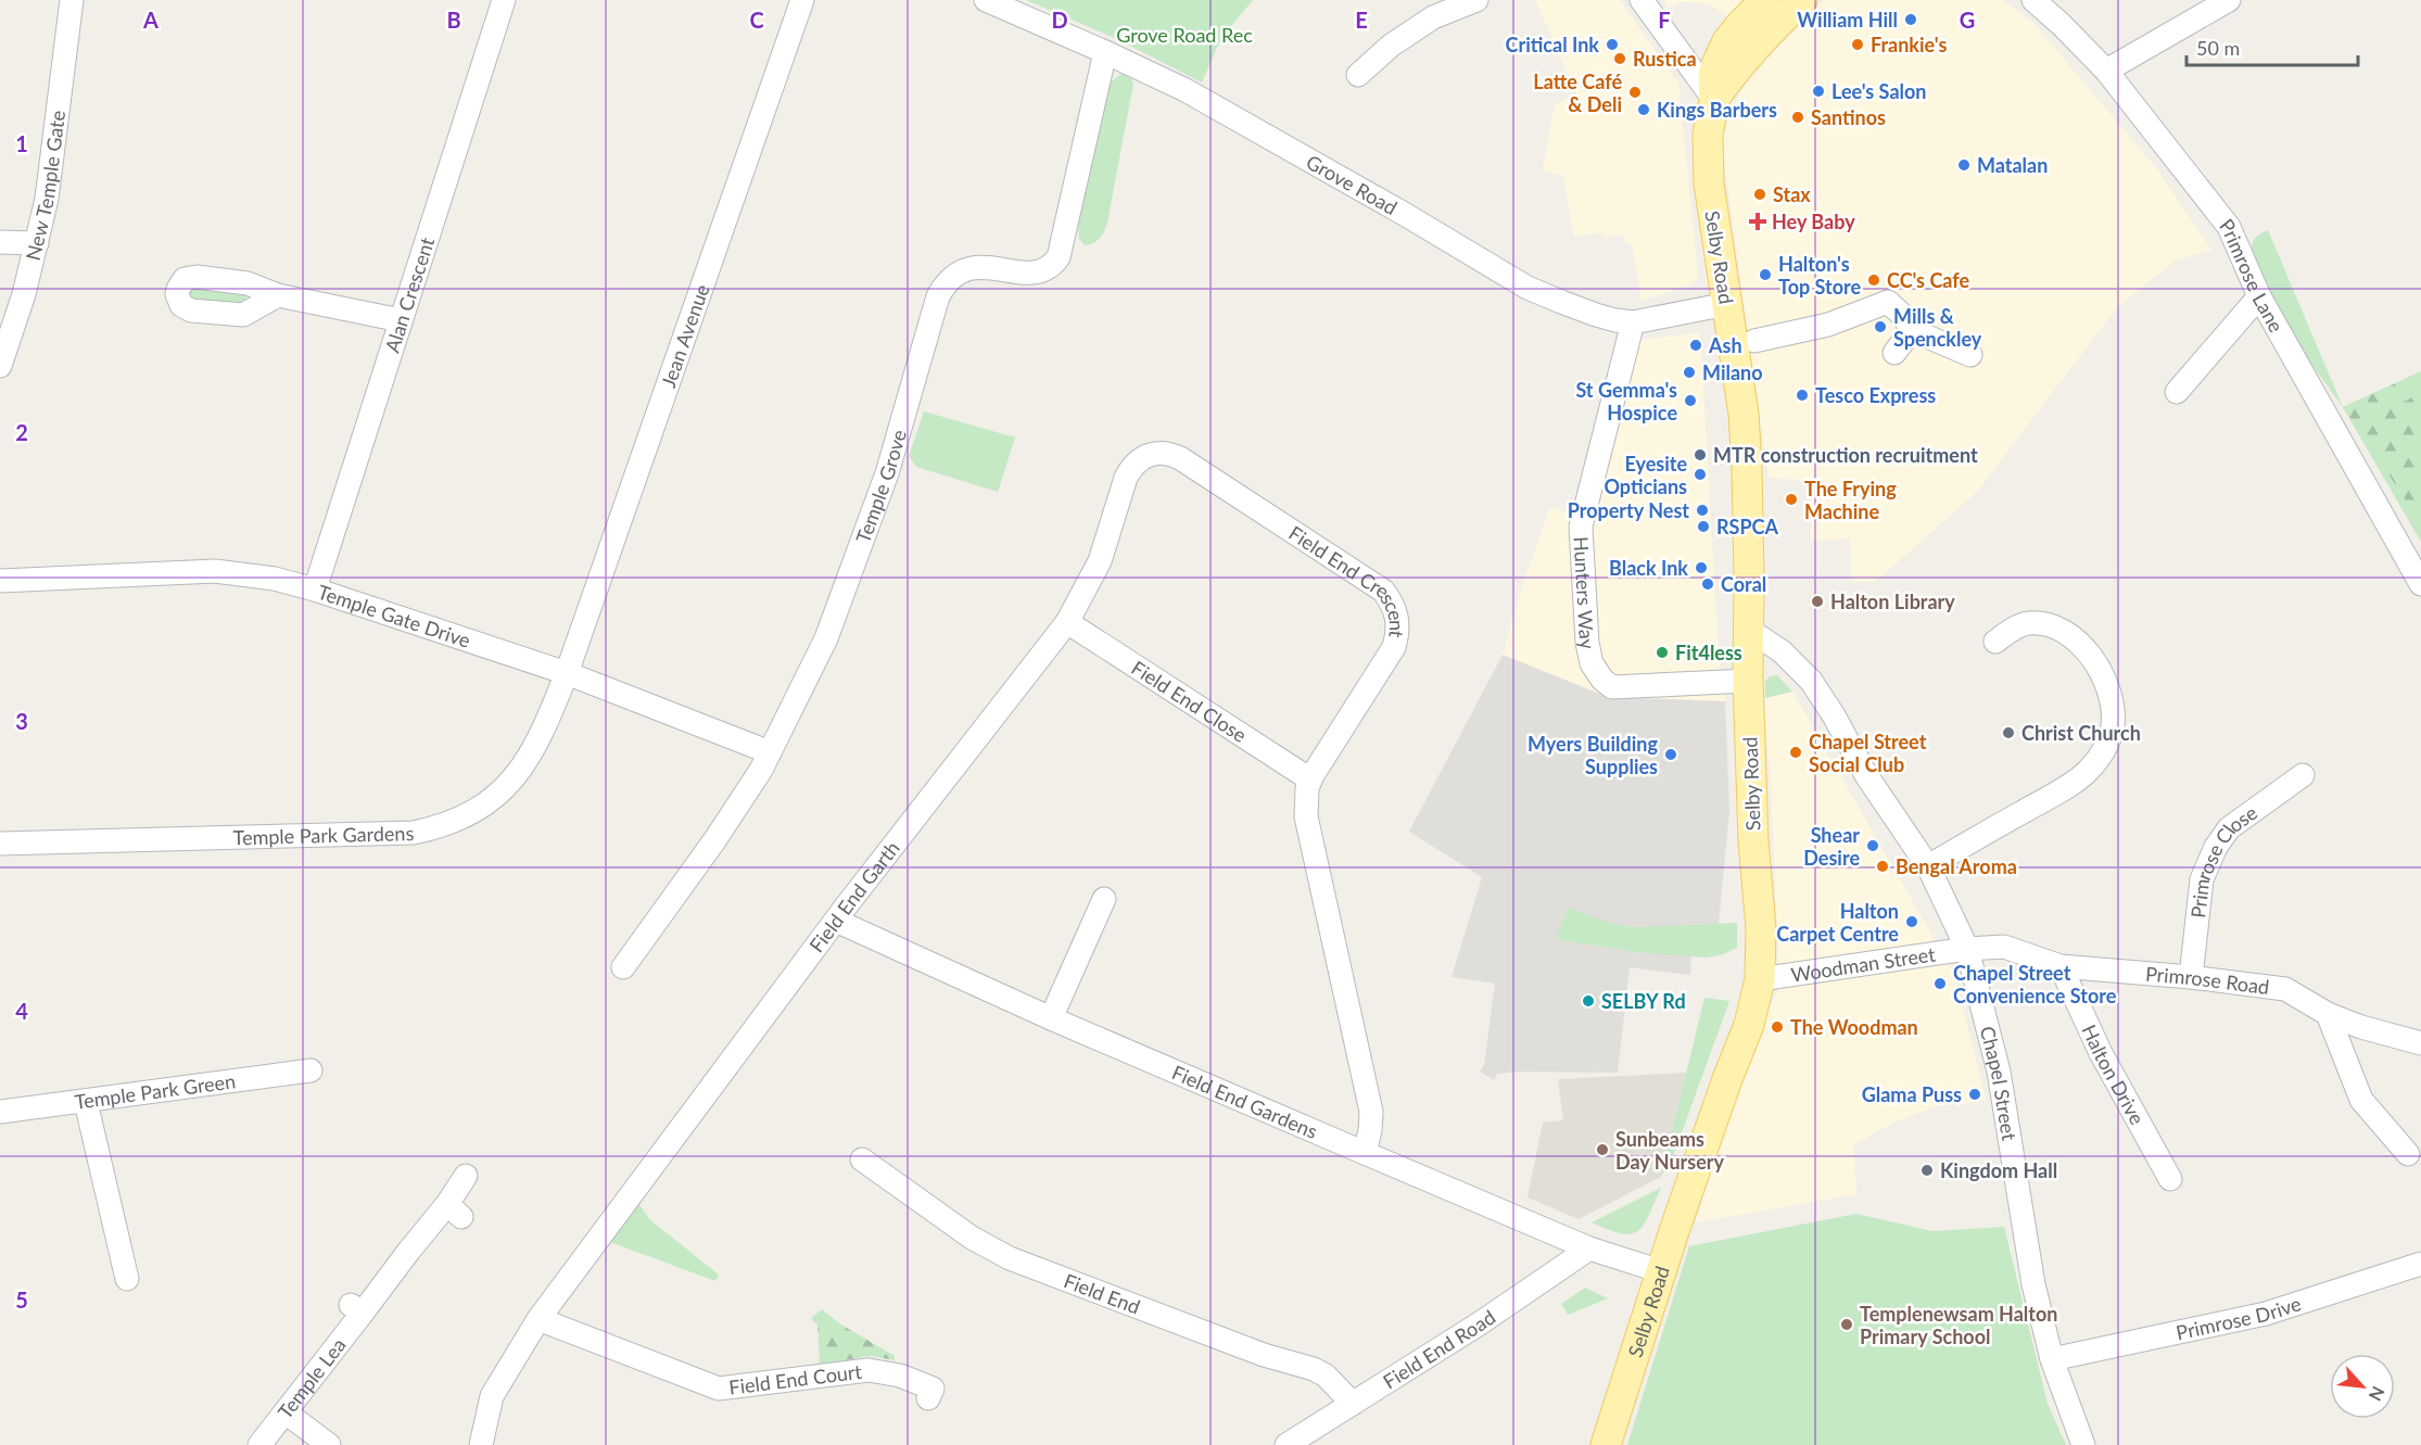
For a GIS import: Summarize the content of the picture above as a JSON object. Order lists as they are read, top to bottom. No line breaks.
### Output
{"streets":{"main road":["Selby Road"],"street":["New Temple Gate","Grove Road","Primrose Lane","Alan Crescent","Jean Avenue","Temple Grove","Field End Crescent","Hunters Way","Temple Gate Drive","Field End Close","Temple Park Gardens","Primrose Close","Field End Garth","Woodman Street","Primrose Road","Halton Drive","Chapel Street","Temple Park Green","Field End Gardens","Field End","Primrose Drive","Field End Road","Temple Lea","Field End Court"]},"crossings":[["Grove Road","Selby Road"],["Grove Road","Temple Grove"],["Grove Road","Hunters Way"],["Selby Road","Hunters Way"],["Selby Road","Woodman Street"],["Selby Road","Chapel Street"],["Selby Road","Field End Gardens"],["Alan Crescent","Temple Gate Drive"],["Jean Avenue","Temple Gate Drive"],["Jean Avenue","Temple Park Gardens"],["Temple Grove","Temple Gate Drive"],["Field End Crescent","Field End Close"],["Field End Crescent","Field End Garth"],["Field End Crescent","Field End Gardens"],["Temple Gate Drive","Temple Park Gardens"],["Field End Close","Field End Garth"],["Primrose Close","Primrose Road"],["Field End Garth","Field End Gardens"],["Field End Garth","Field End Court"],["Woodman Street","Primrose Road"],["Woodman Street","Chapel Street"],["Primrose Road","Halton Drive"],["Primrose Road","Chapel Street"],["Chapel Street","Primrose Drive"],["Field End Gardens","Field End Road"],["Field End","Field End Road"]],"parks":["Grove Road Rec"],"places":{"other":["William Hill","Critical Ink","Frankie's","Rustica","Lee's Salon","Latte Café & Deli","Kings Barbers","Santinos","Matalan","Stax","Halton's Top Store","CC's Cafe","Mills & Spenckley","Ash","Milano","Tesco Express","St Gemma's Hospice","MTR construction recruitment","Eyesite Opticians","The Frying Machine","Property Nest","RSPCA","Black Ink","Coral","Halton Library","Fit4less","Christ Church","Chapel Street Social Club","Myers Building Supplies","Shear Desire","Bengal Aroma","Halton Carpet Centre","Chapel Street Convenience Store","SELBY Rd","The Woodman","Glama Puss","Sunbeams Day Nursery","Kingdom Hall","Templenewsam Halton Primary School"],"health":["Hey Baby"]},"scale_bar":"50 m","north":"bottom right","grid":{"columns":["A","B","C","D","E","F","G"],"rows":["1","2","3","4","5"]}}
